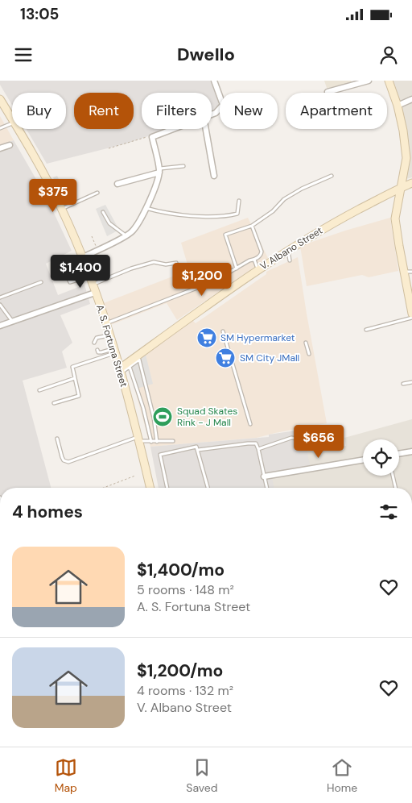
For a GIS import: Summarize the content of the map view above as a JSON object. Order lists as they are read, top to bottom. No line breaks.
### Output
{"streets":{"street":["V. Albano Street","A. S. Fortuna Street"]},"crossings":[["V. Albano Street","A. S. Fortuna Street"]],"places":{"supermarket":["SM Hypermarket","SM City JMall"],"sports":["Squad Skates Rink - J Mall"]},"page":{"status":"13:05","header":"Dwello","chip":["Buy","Rent","Filters","New","Apartment"],"price":["$375","$1,400","$1,200","$656"],"heading":"4 homes","list":[{"name":"$1,400/mo","note":"5 rooms · 148 m² · A. S. Fortuna Street"},{"name":"$1,200/mo","note":"4 rooms · 132 m² · V. Albano Street"}],"tabs":["Map","Saved","Home"]}}
